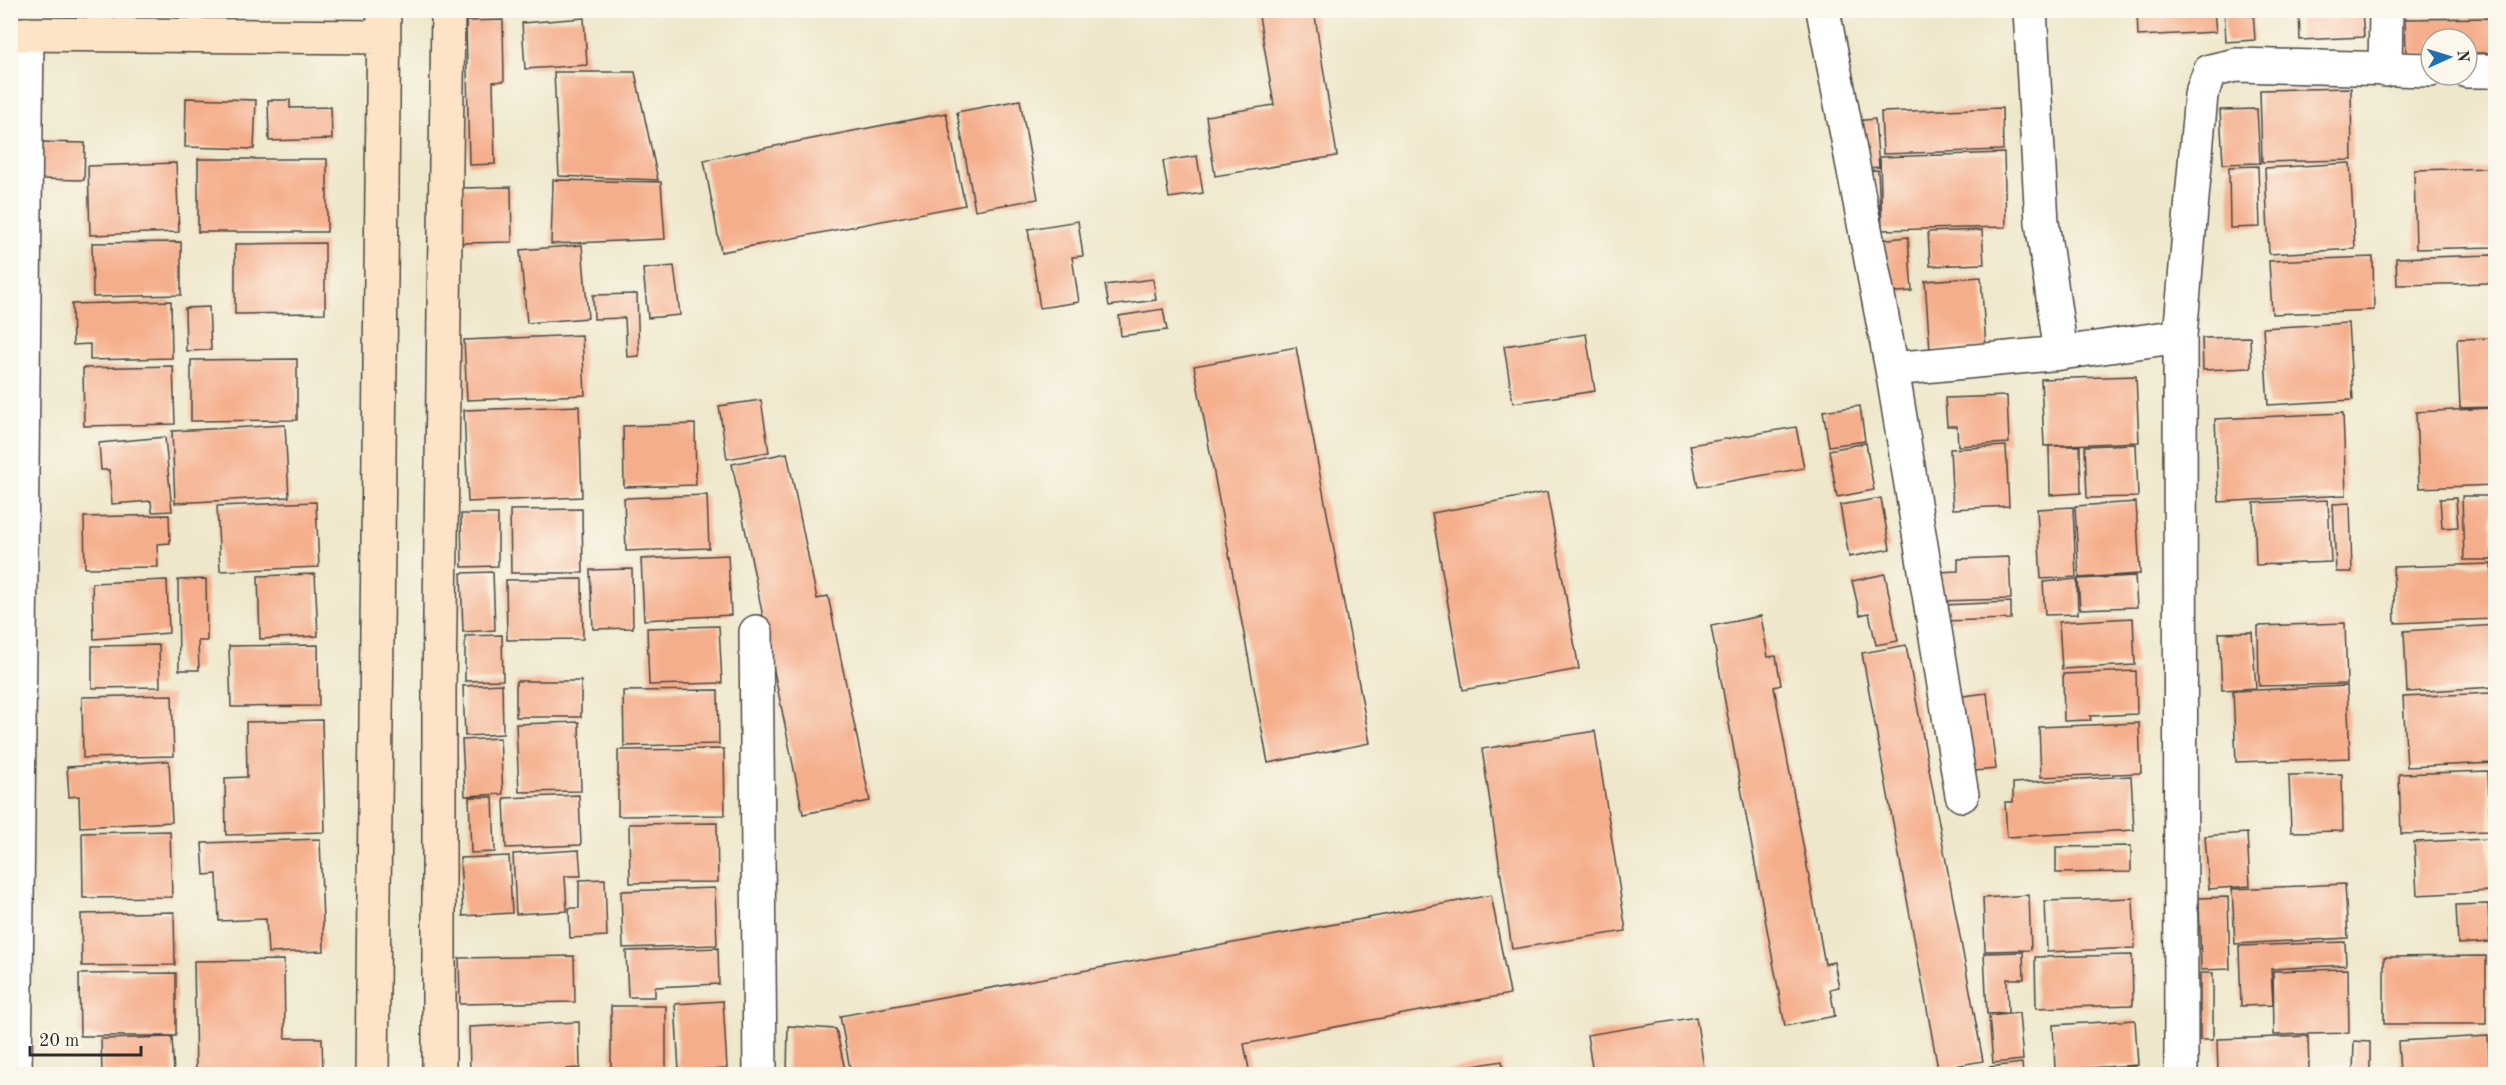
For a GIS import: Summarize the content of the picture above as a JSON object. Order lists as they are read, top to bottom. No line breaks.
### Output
{"scale_bar":"20 m","north":"right"}
